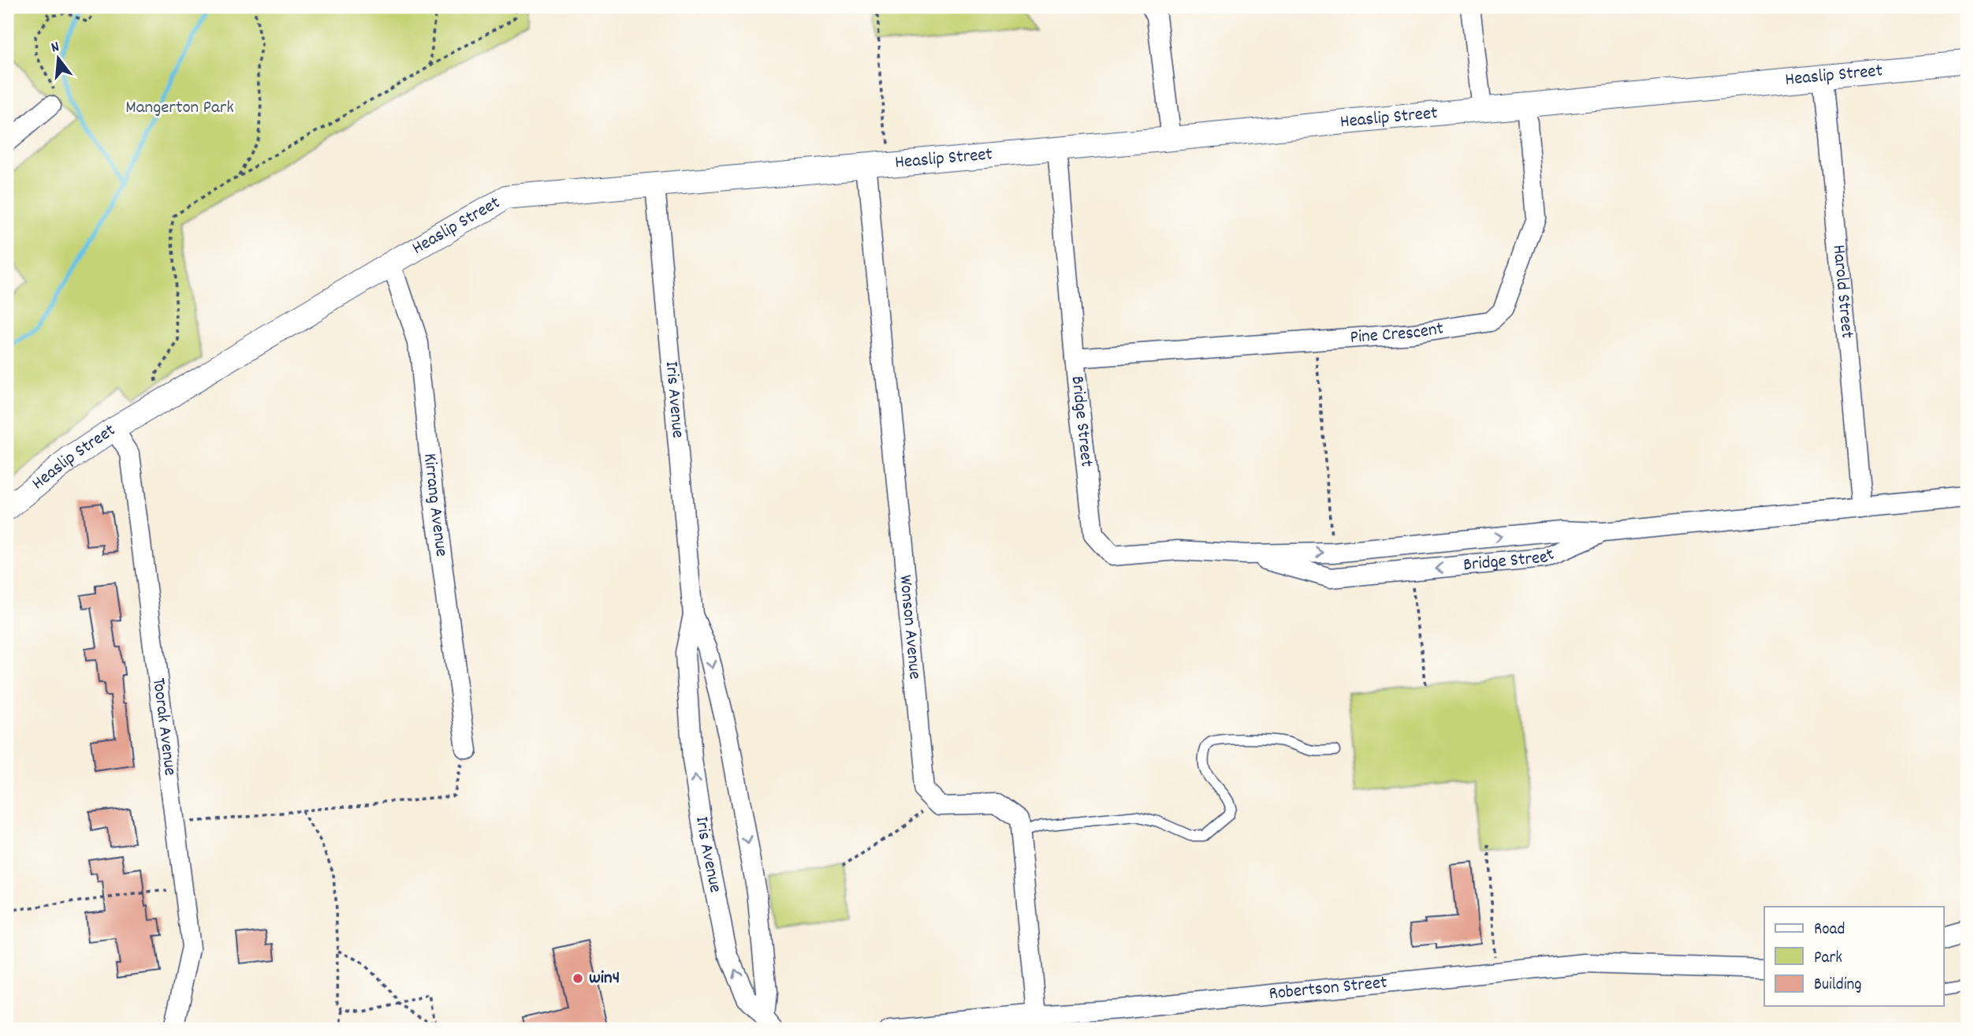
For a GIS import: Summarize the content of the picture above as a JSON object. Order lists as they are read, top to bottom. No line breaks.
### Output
{"streets":{"street":["Heaslip Street","Harold Street","Pine Crescent","Iris Avenue","Bridge Street","Kirrang Avenue","Wonson Avenue","Toorak Avenue","Robertson Street"]},"crossings":[["Heaslip Street","Harold Street"],["Heaslip Street","Pine Crescent"],["Heaslip Street","Iris Avenue"],["Heaslip Street","Bridge Street"],["Heaslip Street","Kirrang Avenue"],["Heaslip Street","Wonson Avenue"],["Heaslip Street","Toorak Avenue"],["Harold Street","Bridge Street"],["Pine Crescent","Bridge Street"]],"parks":["Mangerton Park"],"places":["win4"],"legend":["Road","Park","Building"],"north":"top"}
